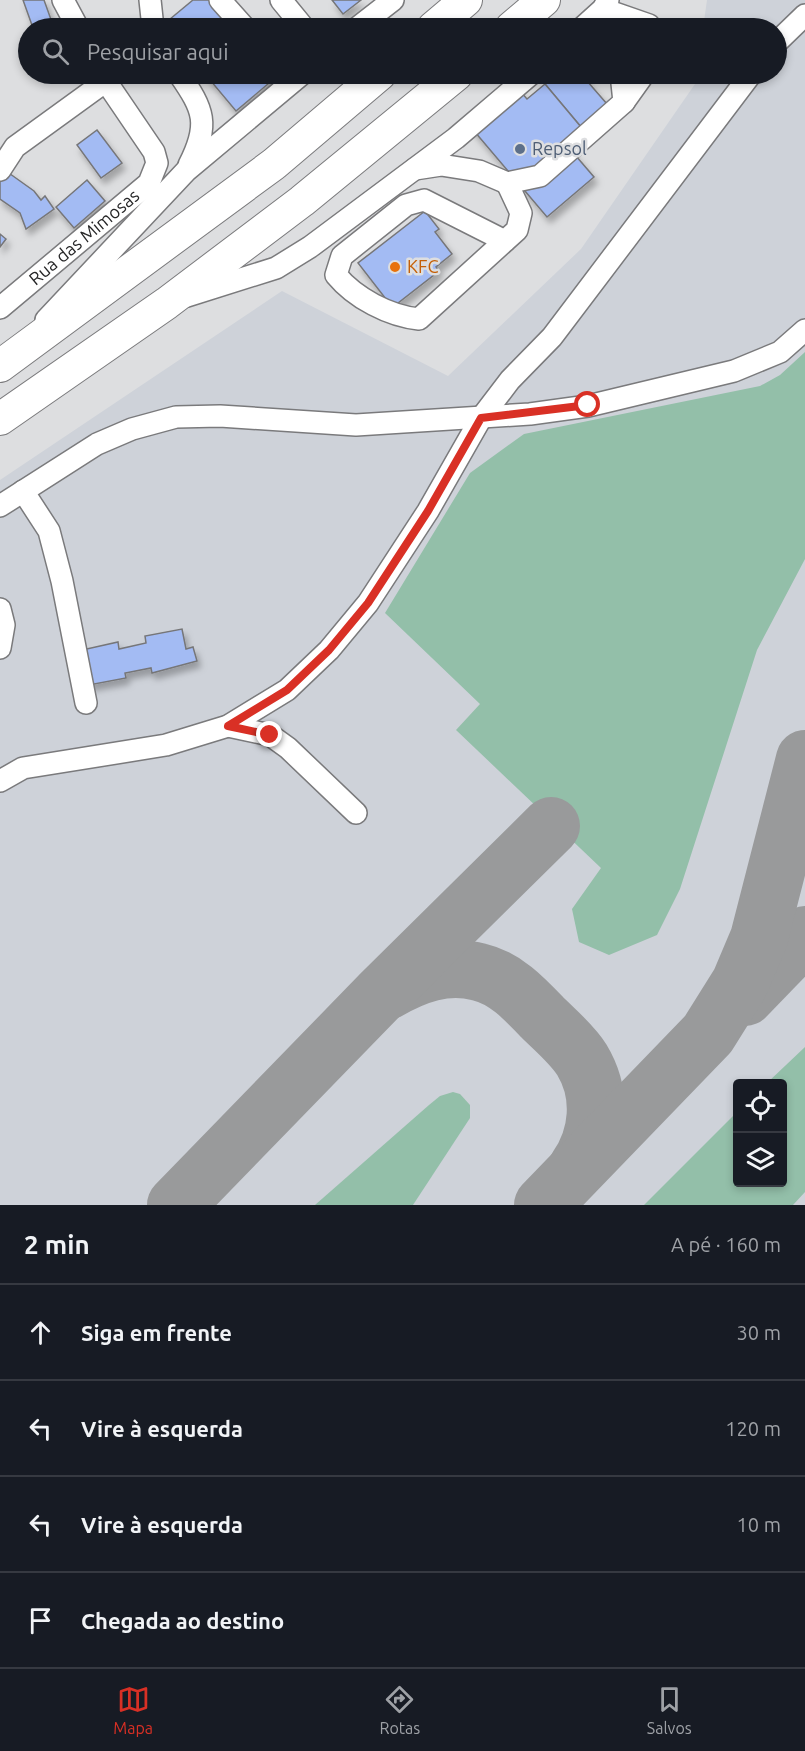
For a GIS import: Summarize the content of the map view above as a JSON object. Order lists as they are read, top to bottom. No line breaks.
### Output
{"streets":{"street":["Rua das Mimosas"]},"places":["Repsol","KFC"],"page":{"search":"Pesquisar aqui","heading":["2 min","A pé · 160 m"],"list":[["Siga em frente","30 m"],["Vire à esquerda","120 m"],["Vire à esquerda","10 m"],"Chegada ao destino"],"nav":["Mapa","Rotas","Salvos"]}}
